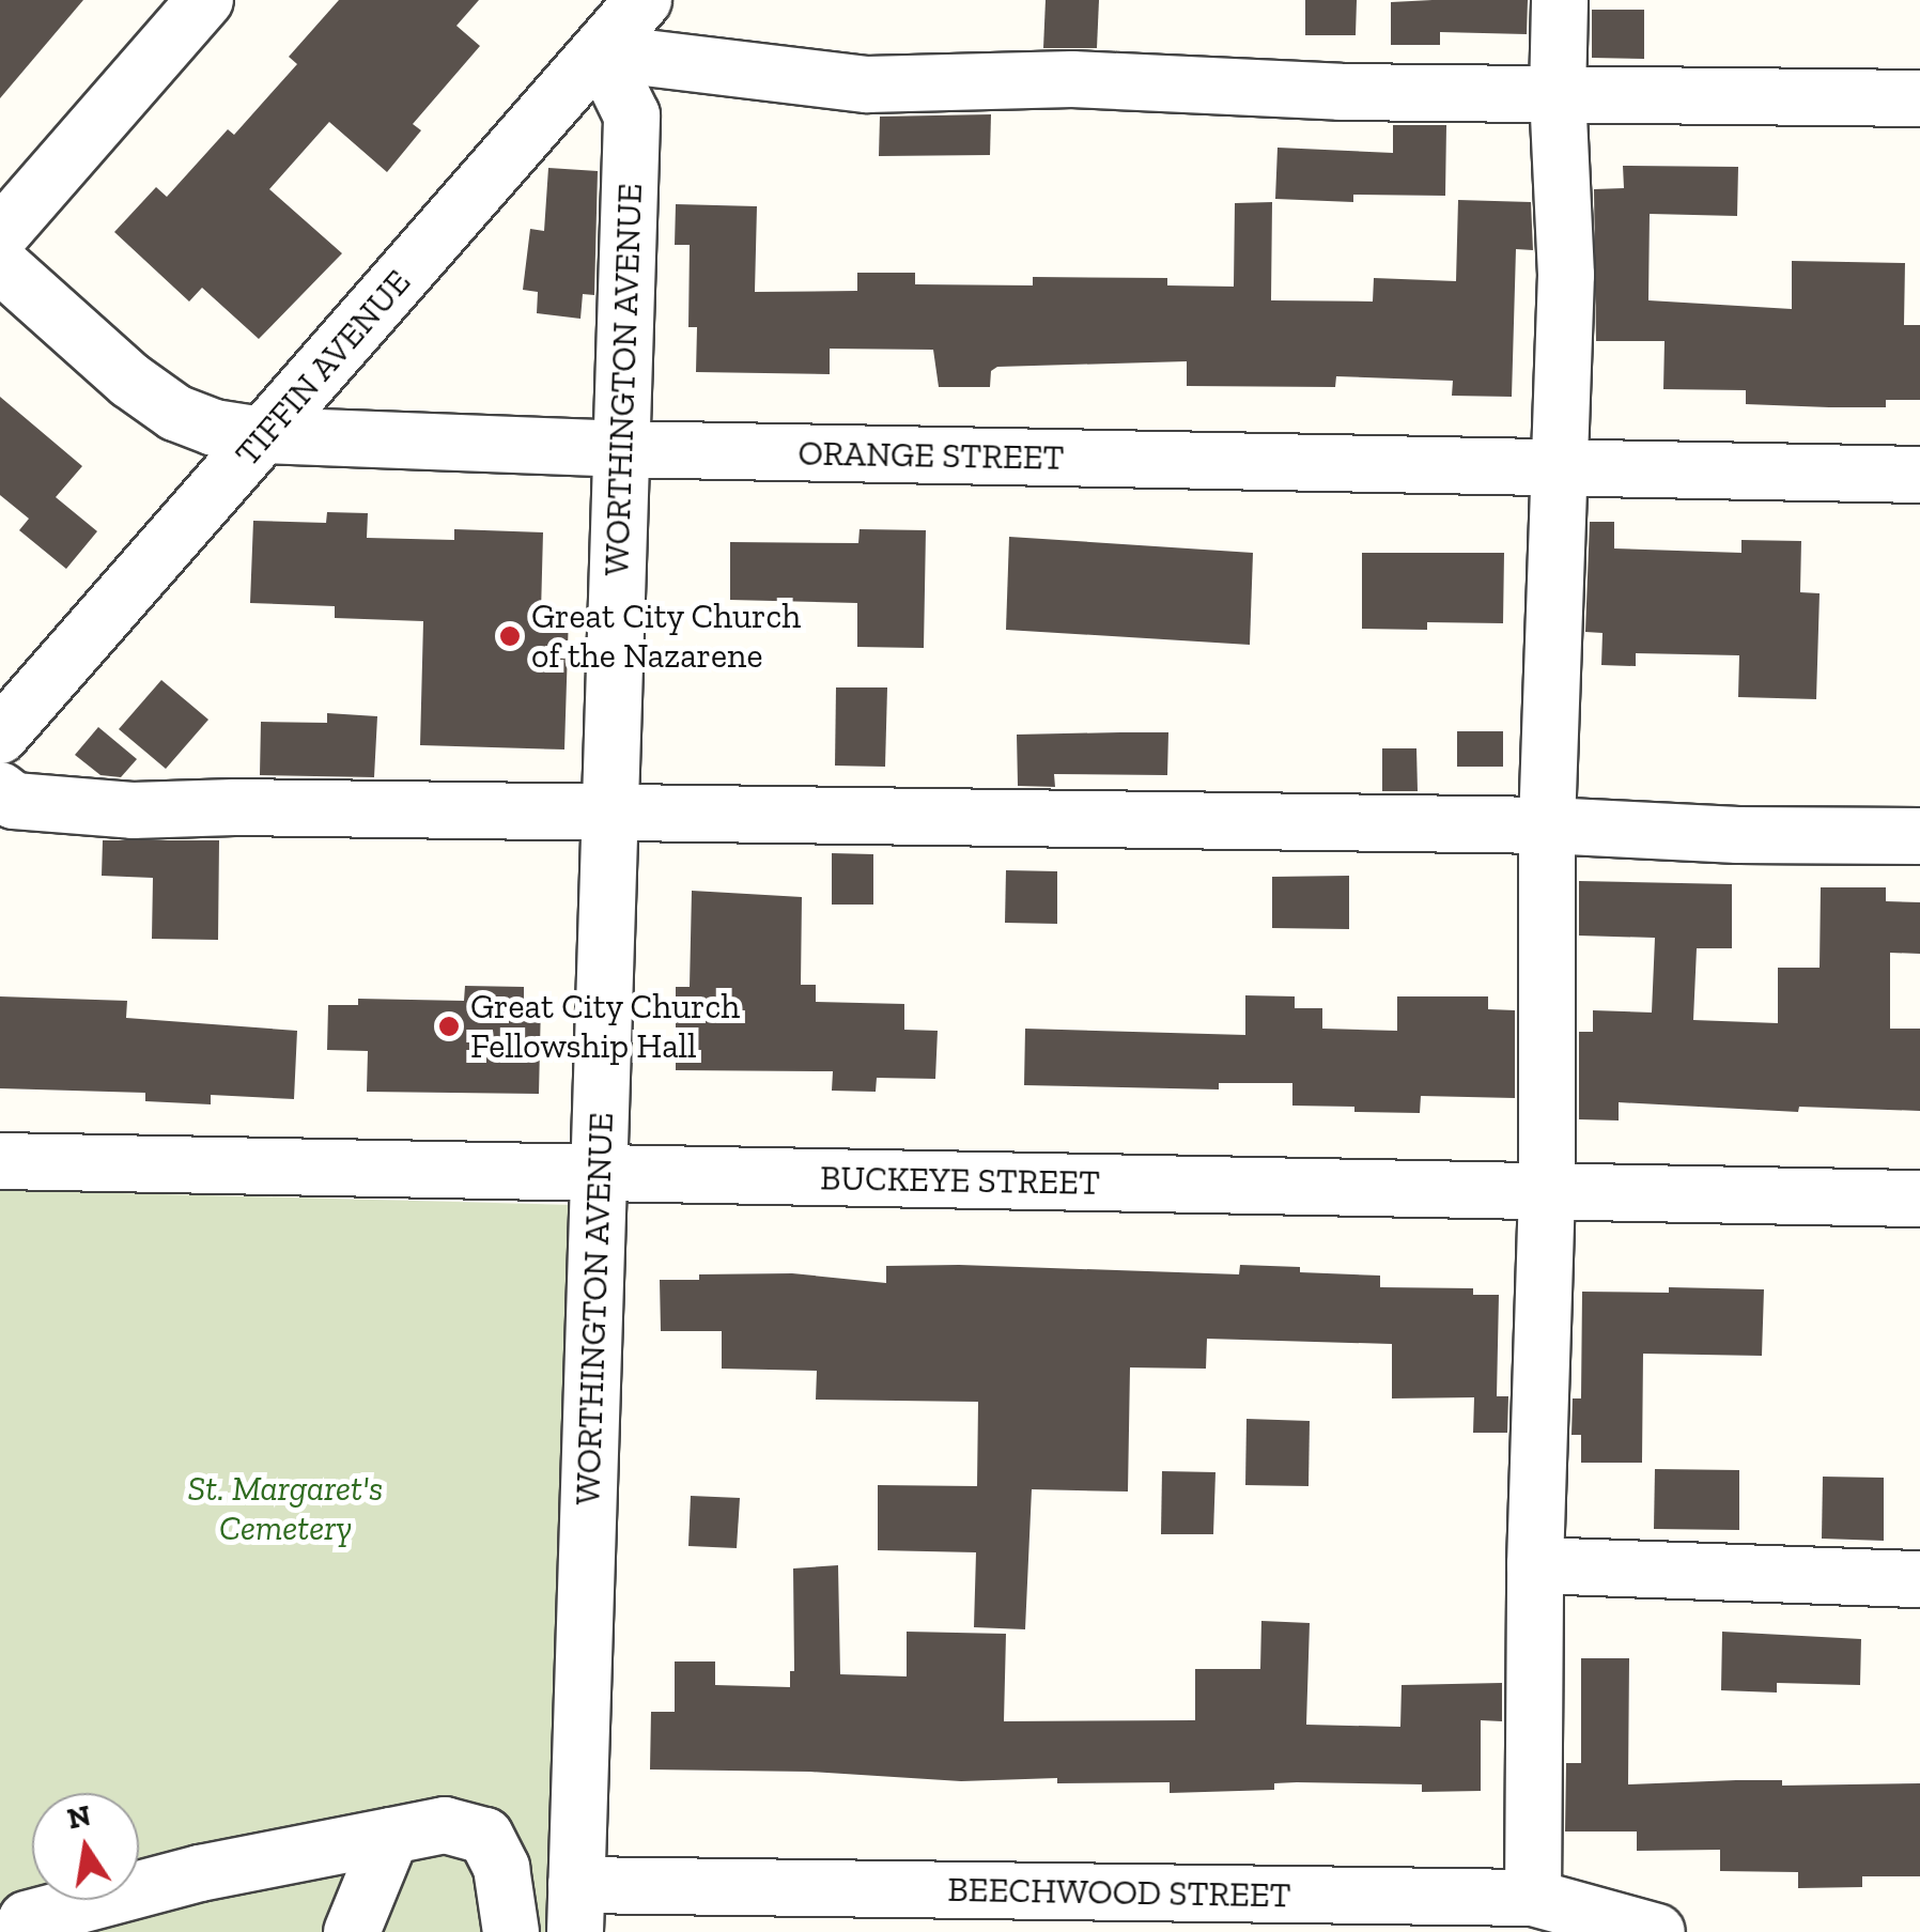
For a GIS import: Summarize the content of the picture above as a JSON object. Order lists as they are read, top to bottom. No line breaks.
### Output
{"streets":{"street":["TIFFIN AVENUE","WORTHINGTON AVENUE","ORANGE STREET","BUCKEYE STREET","BEECHWOOD STREET"]},"crossings":[["TIFFIN AVENUE","WORTHINGTON AVENUE"],["TIFFIN AVENUE","ORANGE STREET"],["WORTHINGTON AVENUE","ORANGE STREET"],["WORTHINGTON AVENUE","BUCKEYE STREET"],["WORTHINGTON AVENUE","BEECHWOOD STREET"]],"parks":["St. Margaret's Cemetery"],"places":["Great City Church of the Nazarene","Great City Church Fellowship Hall"],"north":"top"}
